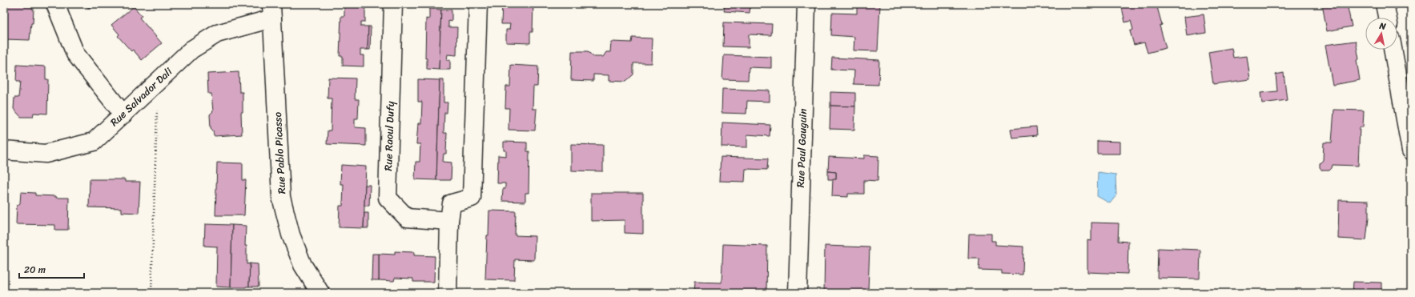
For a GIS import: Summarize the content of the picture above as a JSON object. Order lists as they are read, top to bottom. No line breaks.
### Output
{"streets":{"street":["Rue Salvador Dali","Rue Raoul Dufy","Rue Paul Gauguin","Rue Pablo Picasso"]},"crossings":[["Rue Salvador Dali","Rue Pablo Picasso"]],"scale_bar":"20 m","north":"top"}
